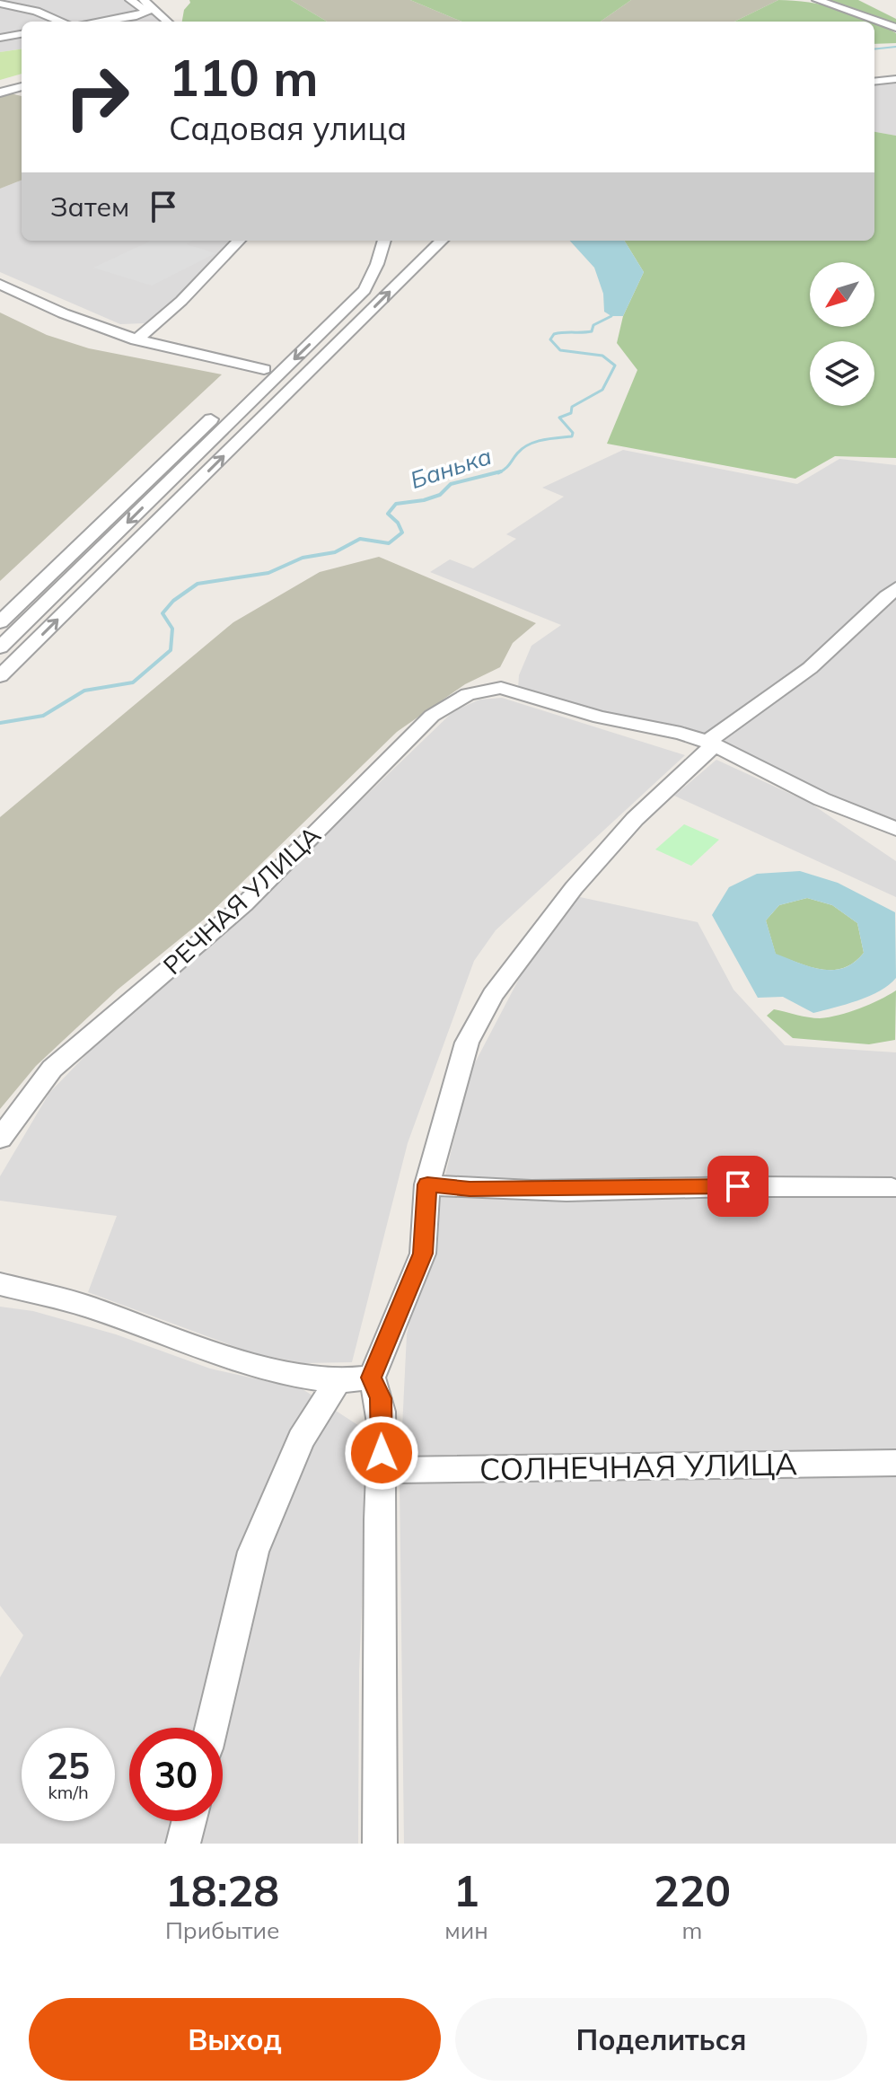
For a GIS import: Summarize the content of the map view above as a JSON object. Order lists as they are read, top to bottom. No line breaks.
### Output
{"streets":{"street":["РЕЧНАЯ УЛИЦА","СОЛНЕЧНАЯ УЛИЦА"]},"water":["Банька"],"north":"bottom left","page":{"turn":["110 m","Садовая улица"],"then":"Затем","speed":"25 km/h","limit":"30","eta":["18:28","Прибытие","1","мин","220","m"],"buttons":["Выход","Поделиться"]}}
